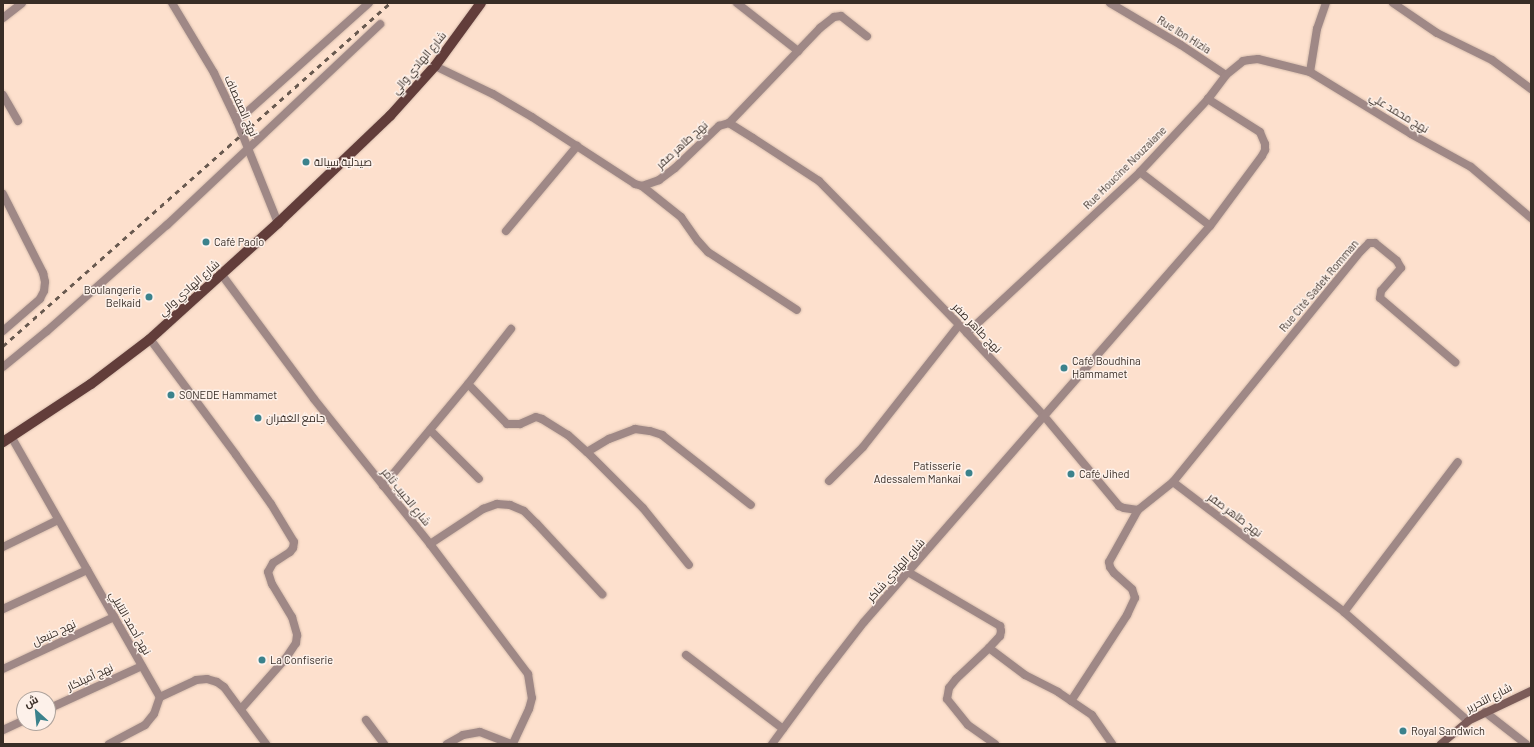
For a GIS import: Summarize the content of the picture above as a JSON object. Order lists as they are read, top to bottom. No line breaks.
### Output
{"streets":{"main road":["شارع الهادي والي"],"street":["Rue Ibn Hizia","نهج الصفصاف","نهج محمد علي","نهج طاهر صفر","Rue Houcine Nouzaiane","Rue Cité Sadek Romman","شارع الحبيب ثامر","شارع الهادي شاكر","نهج أحمد التليلي","نهج حنبعل","نهج أميلكار","شارع التحرير"]},"crossings":[["Rue Ibn Hizia","Rue Houcine Nouzaiane"],["شارع الهادي والي","نهج الصفصاف"],["شارع الهادي والي","شارع الحبيب ثامر"],["شارع الهادي والي","نهج أحمد التليلي"],["نهج محمد علي","Rue Houcine Nouzaiane"],["نهج طاهر صفر","Rue Houcine Nouzaiane"],["نهج طاهر صفر","Rue Cité Sadek Romman"],["نهج طاهر صفر","شارع الهادي شاكر"],["نهج طاهر صفر","شارع التحرير"],["Rue Houcine Nouzaiane","شارع الهادي شاكر"],["نهج أحمد التليلي","نهج حنبعل"],["نهج أحمد التليلي","نهج أميلكار"]],"places":["صيدلية سيالة","Café Paolo","Boulangerie Belkaid","Café Boudhina Hammamet","SONEDE Hammamet","جامع الغفران","Patisserie Adessalem Mankai","Café Jihed","La Confiserie","Royal Sandwich"],"north":"top left"}
